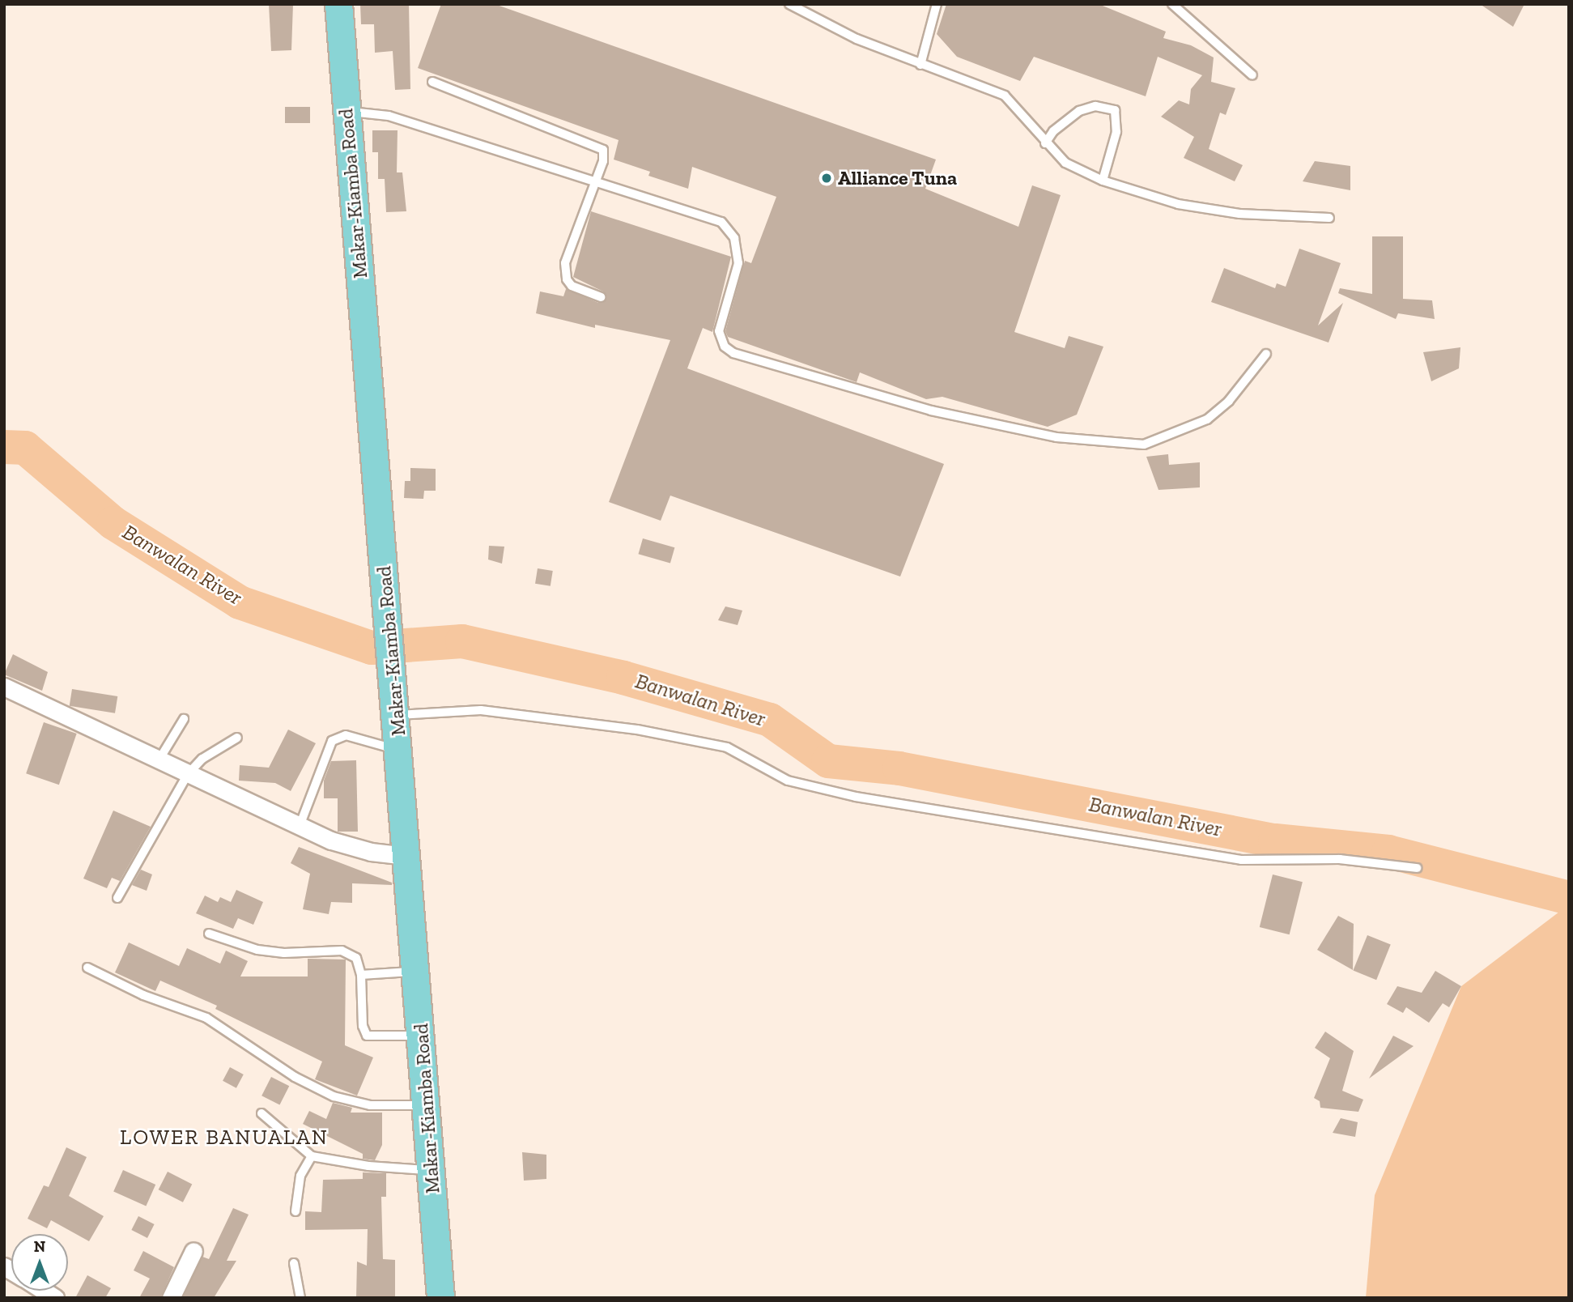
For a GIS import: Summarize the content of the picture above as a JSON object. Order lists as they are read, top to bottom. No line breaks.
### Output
{"streets":{"main road":["Makar-Kiamba Road"]},"districts":["LOWER BANUALAN"],"water":["Banwalan River"],"places":["Alliance Tuna"],"north":"top"}
